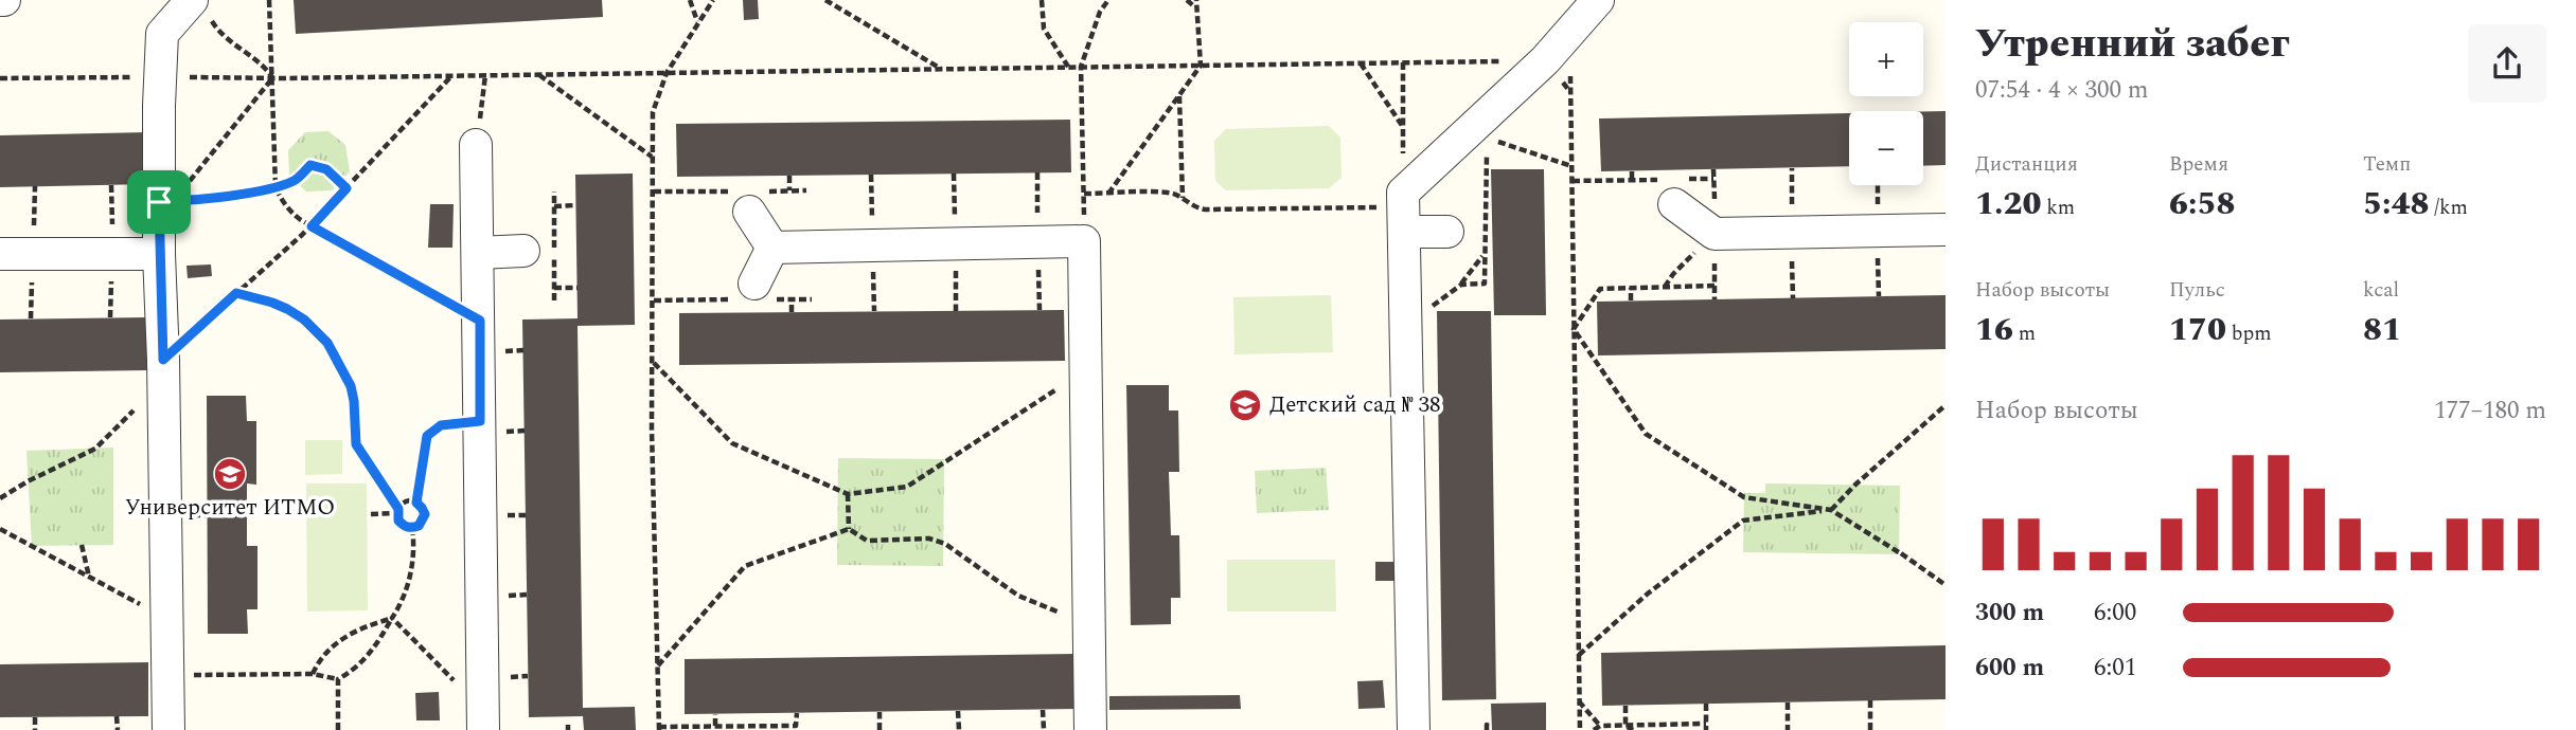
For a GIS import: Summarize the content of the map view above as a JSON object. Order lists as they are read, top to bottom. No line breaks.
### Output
{"places":{"school or university":["Детский сад № 38","Университет ИТМО"]},"page":{"heading":["Утренний забег","07:54 · 4 × 300 m"],"map_buttons":["+","−"],"stats":[["Дистанция","1.20 km"],["Время","6:58"],["Темп","5:48 /km"],["Набор высоты","16 m"],["Пульс","170 bpm"],["kcal","81"]],"chart":["Набор высоты","177–180 m"],"list":[{"name":"300 m","note":"6:00"},{"name":"600 m","note":"6:01"}]}}
